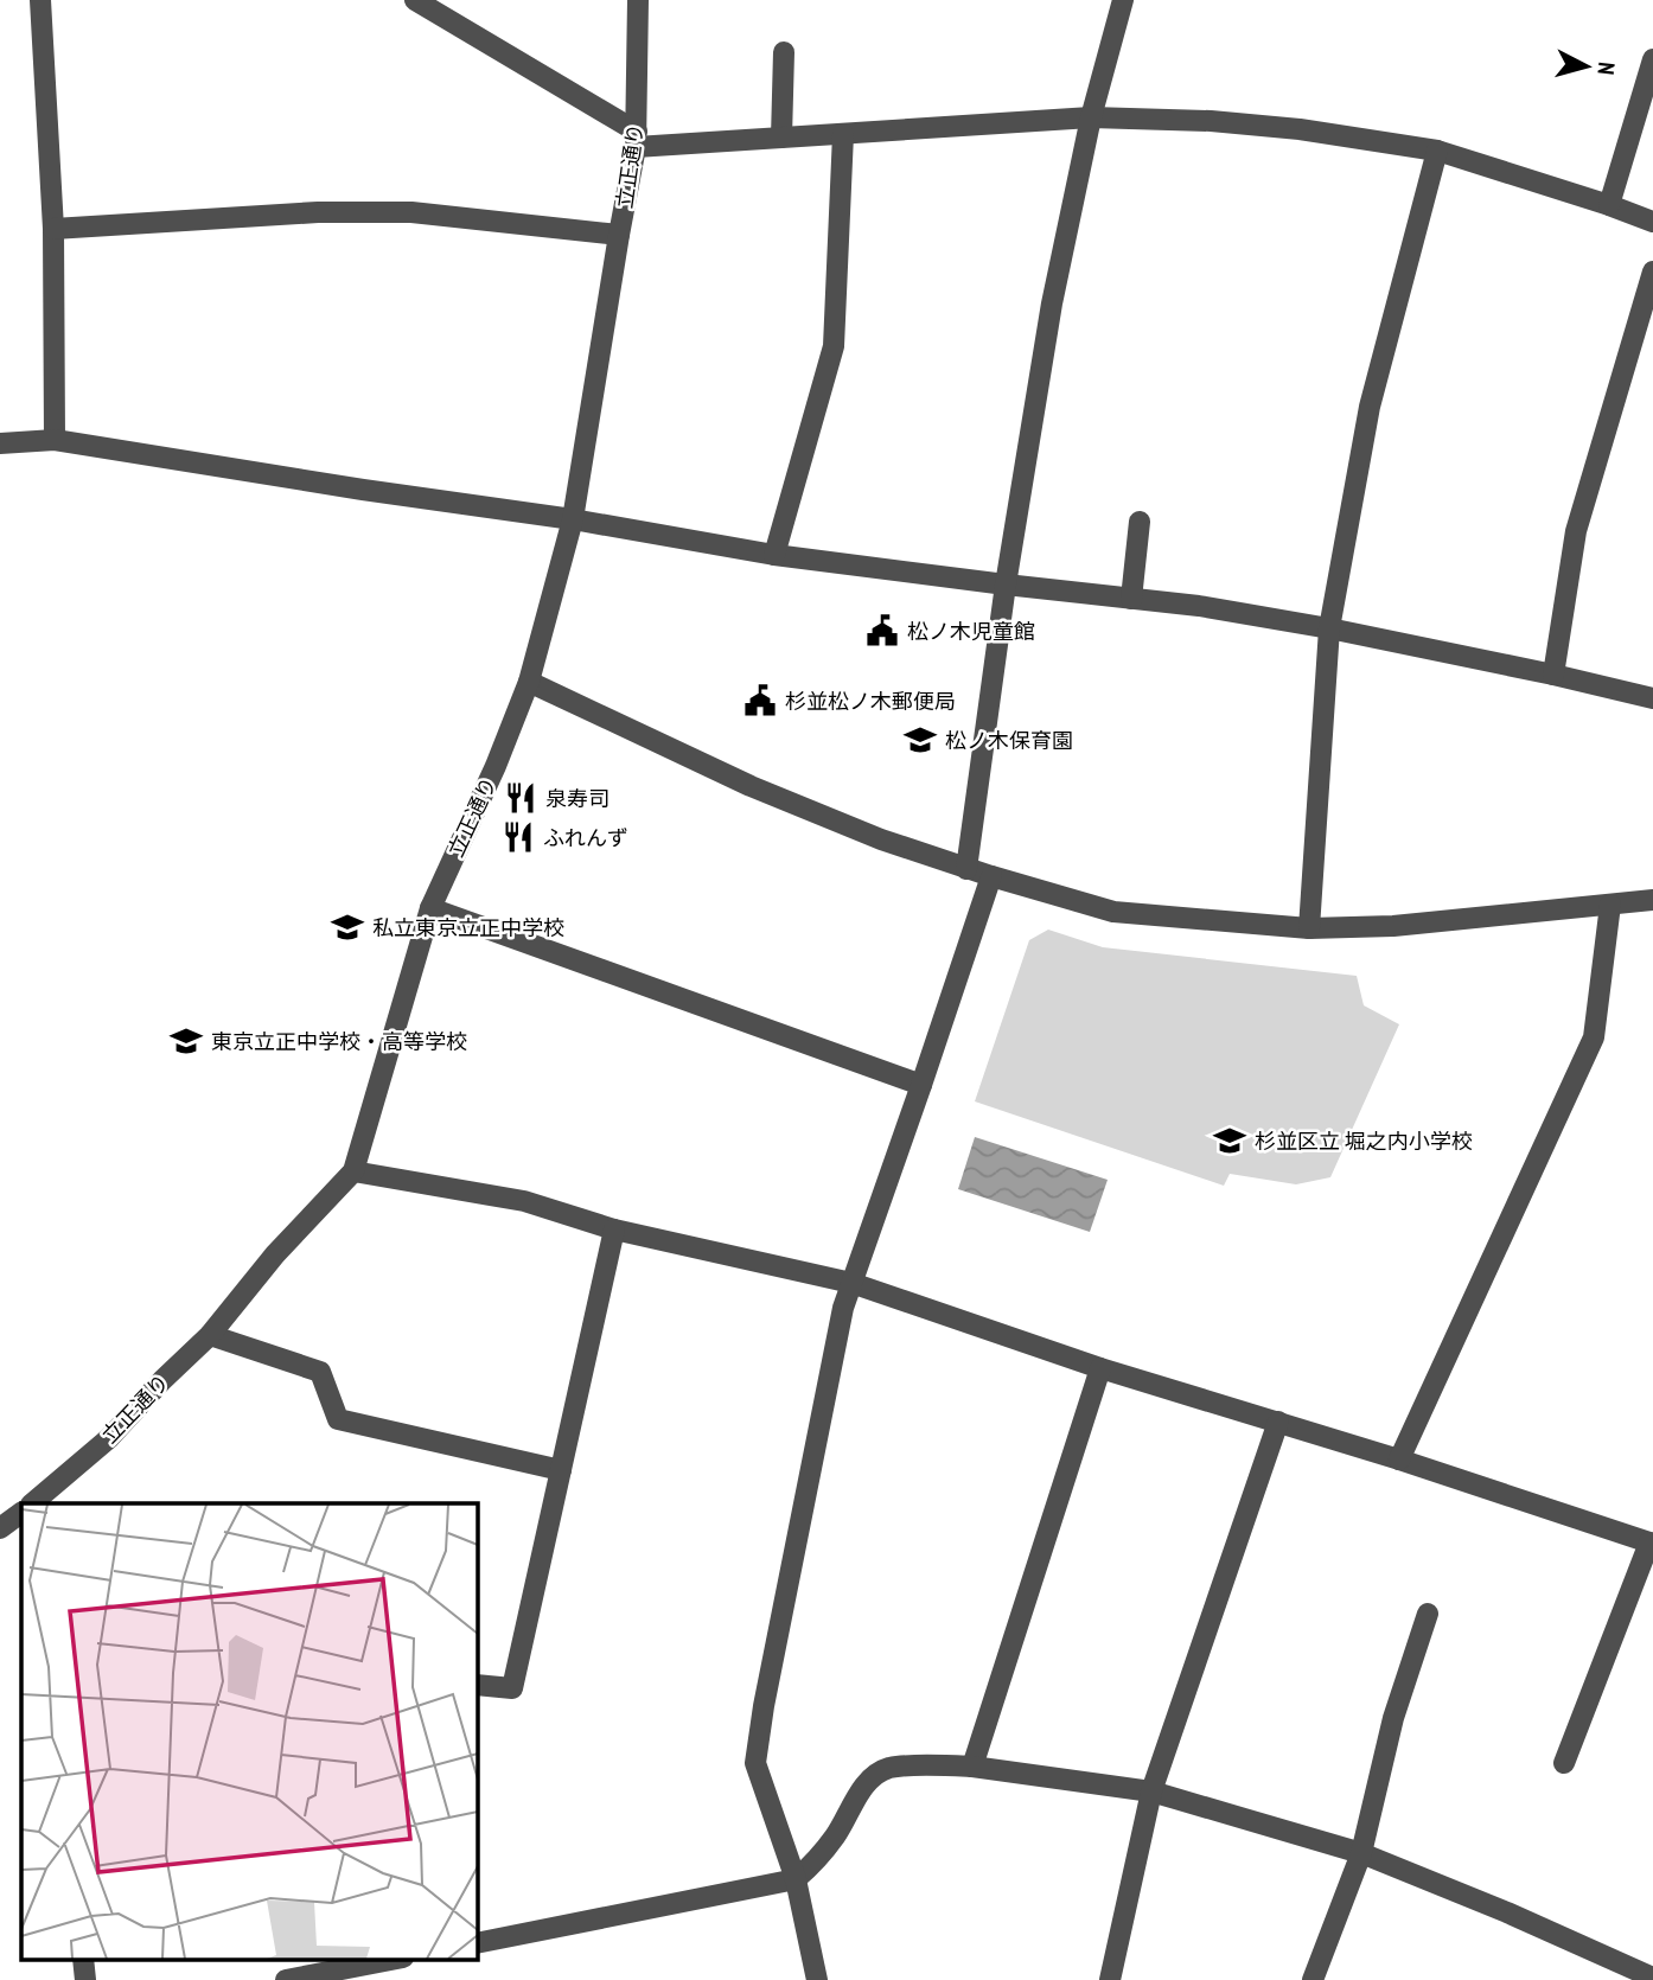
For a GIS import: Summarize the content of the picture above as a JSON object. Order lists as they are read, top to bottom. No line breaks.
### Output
{"streets":{"street":["立正通り"]},"places":{"public building":["松ノ木児童館","杉並松ノ木郵便局"],"school or university":["松ノ木保育園","私立東京立正中学校","東京立正中学校・高等学校","杉並区立 堀之内小学校"],"restaurant":["泉寿司","ふれんず"]},"north":"right"}
